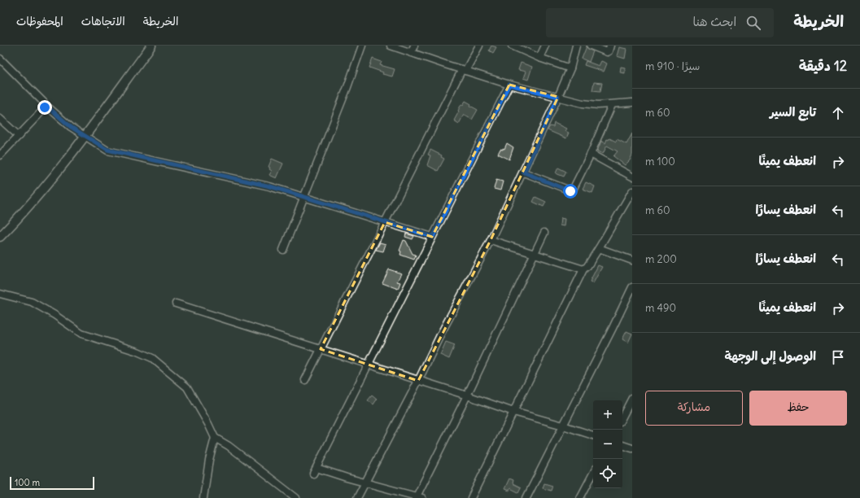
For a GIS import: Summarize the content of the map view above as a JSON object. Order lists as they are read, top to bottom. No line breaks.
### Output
{"scale_bar":"100 m","page":{"header":"الخريطة","search":"ابحث هنا","nav":["الخريطة","الاتجاهات","المحفوظات"],"heading":["12 دقيقة","سيرًا · 910 m"],"list":[["تابع السير","60 m"],["انعطف يمينًا","100 m"],["انعطف يسارًا","60 m"],["انعطف يسارًا","200 m"],["انعطف يمينًا","490 m"],"الوصول إلى الوجهة"],"buttons":["حفظ","مشاركة"],"map_buttons":["+","−"],"scale":"100 m"}}
